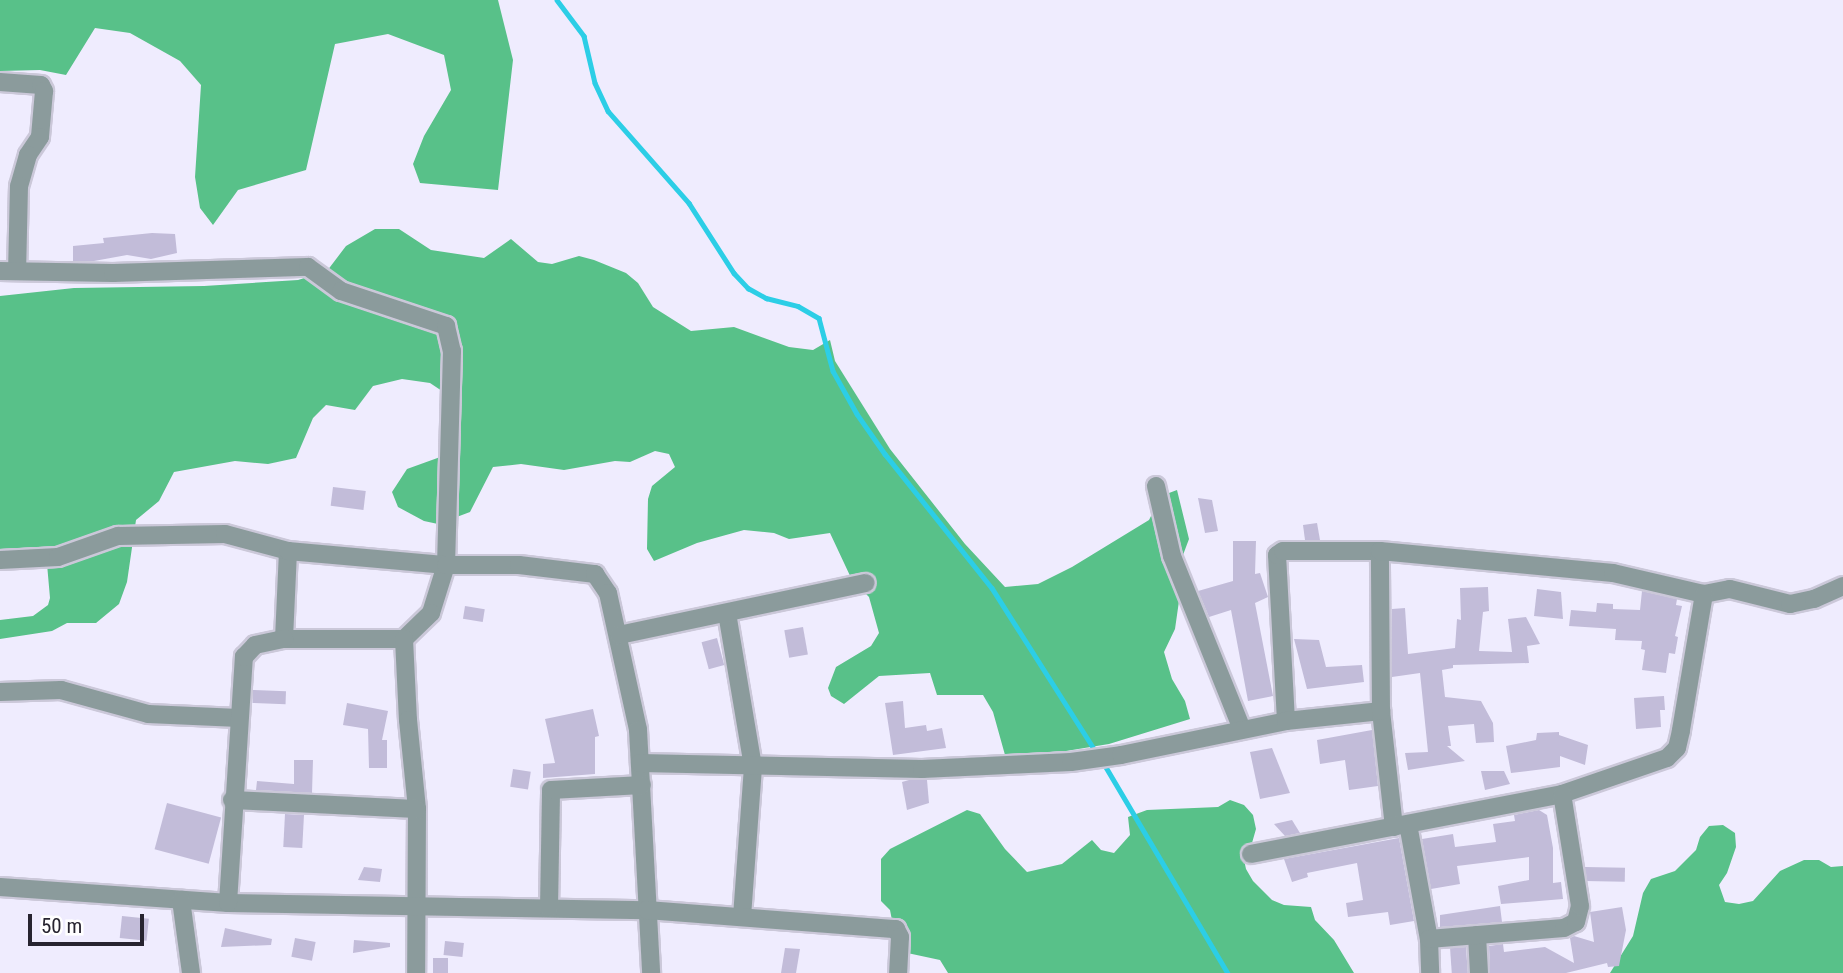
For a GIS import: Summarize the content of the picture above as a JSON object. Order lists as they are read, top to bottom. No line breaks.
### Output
{"scale_bar":"50 m"}
